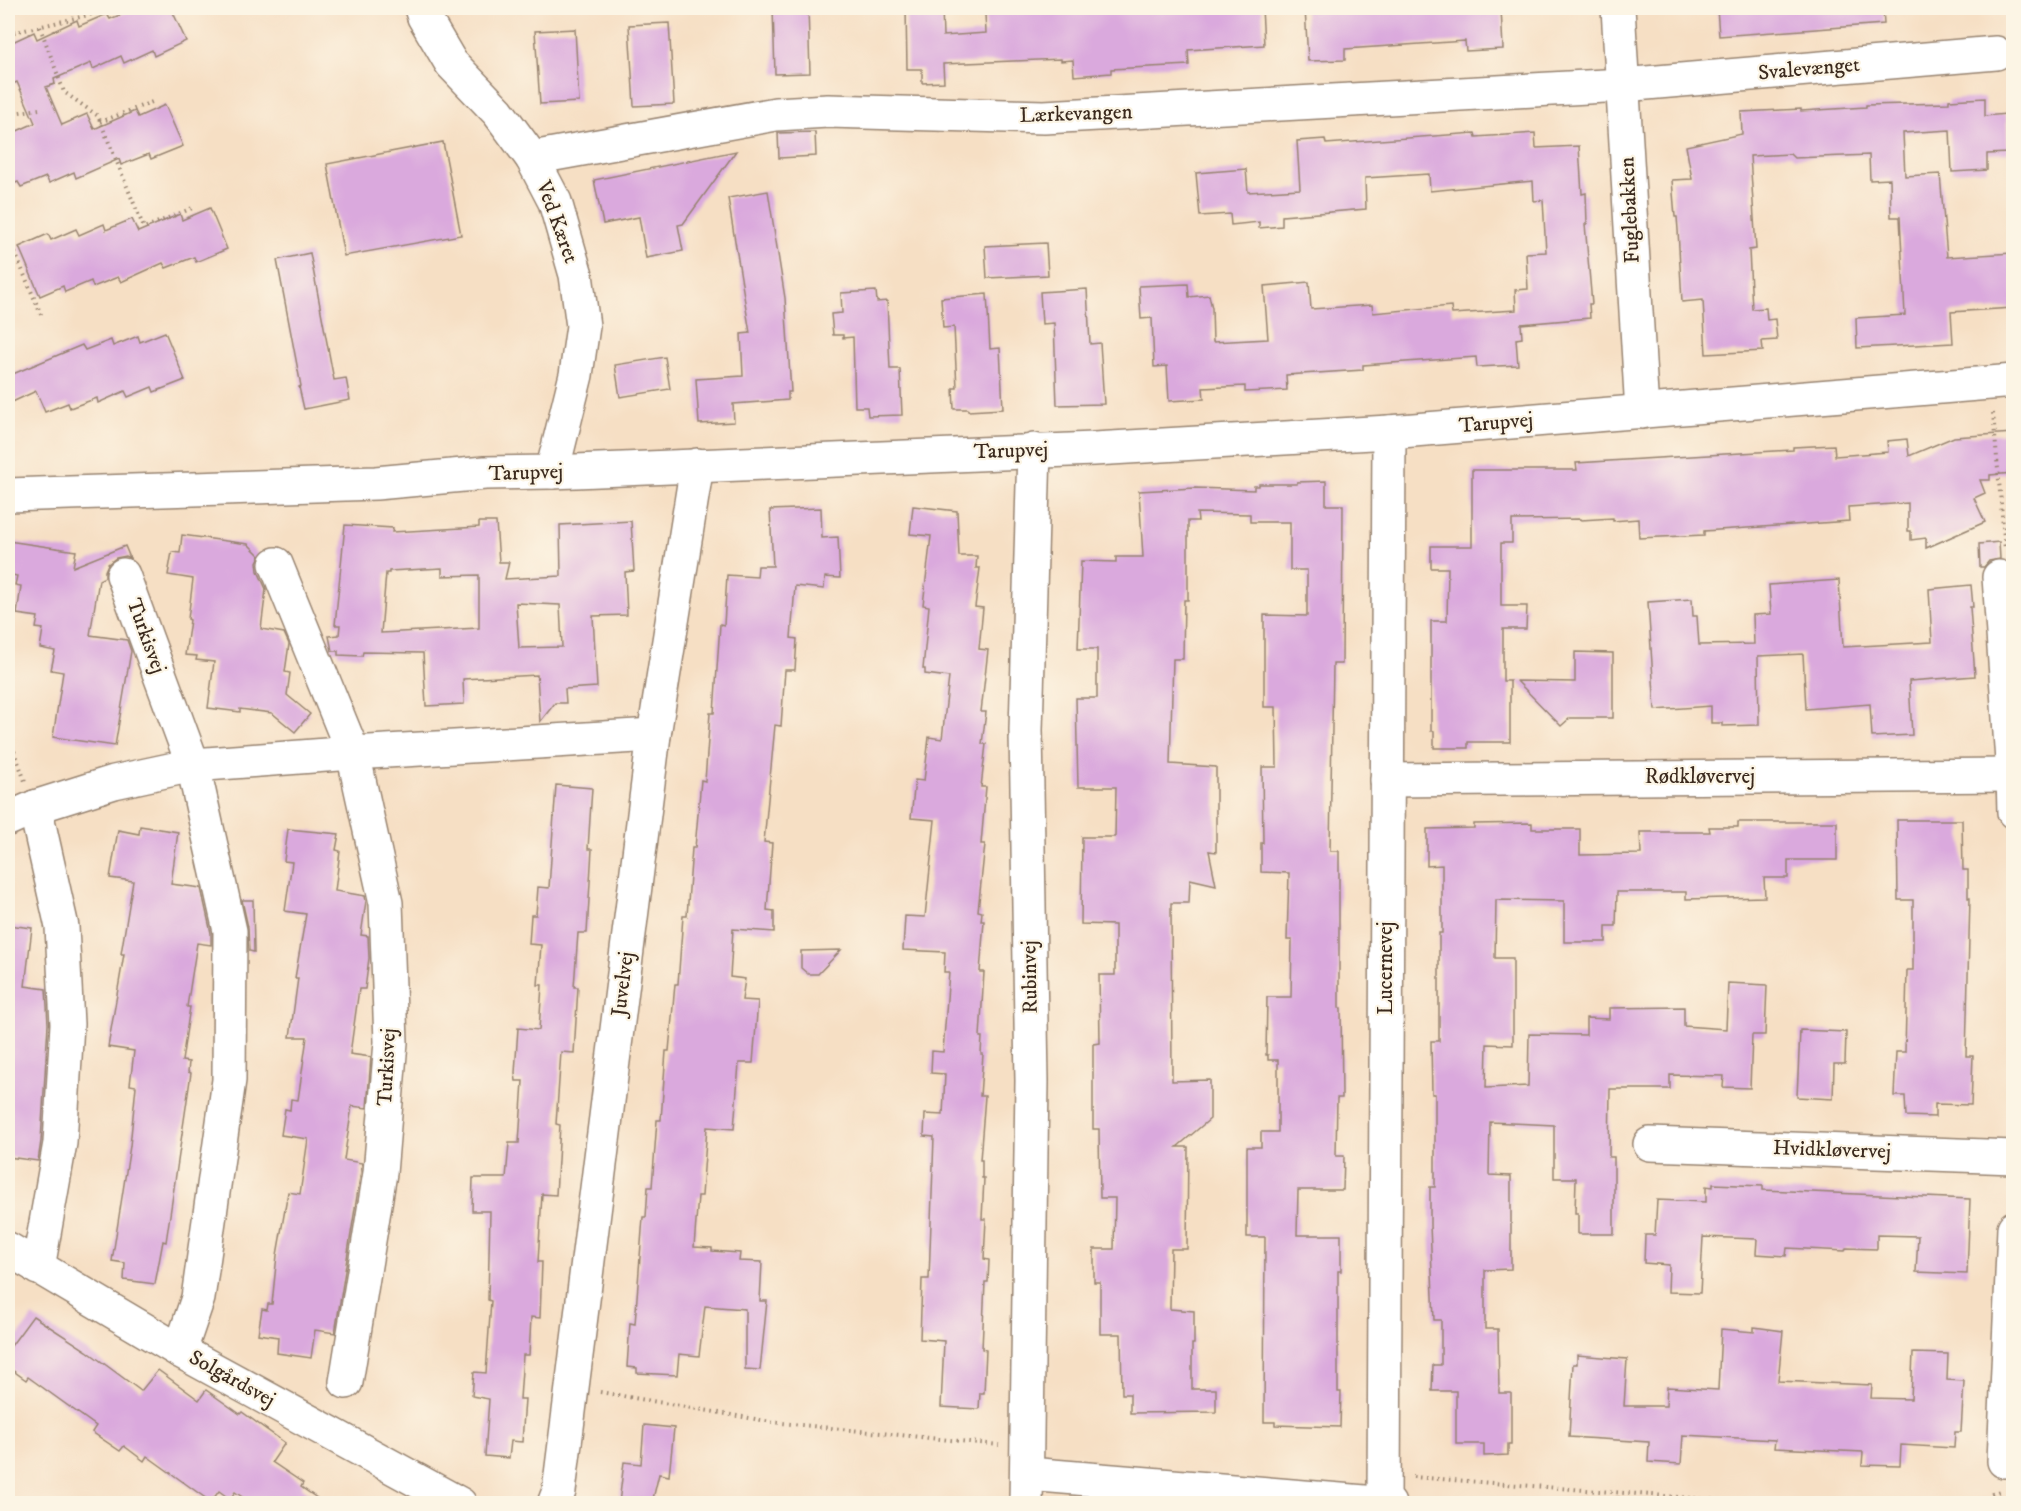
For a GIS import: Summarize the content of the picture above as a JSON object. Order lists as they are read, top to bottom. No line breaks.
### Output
{"streets":{"street":["Svalevænget","Lærkevangen","Fuglebakken","Ved Kæret","Tarupvej","Turkisvej","Rødkløvervej","Lucernevej","Rubinvej","Juvelvej","Hvidkløvervej","Solgårdsvej"]},"crossings":[["Svalevænget","Lærkevangen"],["Svalevænget","Fuglebakken"],["Lærkevangen","Fuglebakken"],["Lærkevangen","Ved Kæret"],["Fuglebakken","Tarupvej"],["Ved Kæret","Tarupvej"],["Tarupvej","Lucernevej"],["Tarupvej","Rubinvej"],["Tarupvej","Juvelvej"],["Turkisvej","Solgårdsvej"],["Rødkløvervej","Lucernevej"]]}
